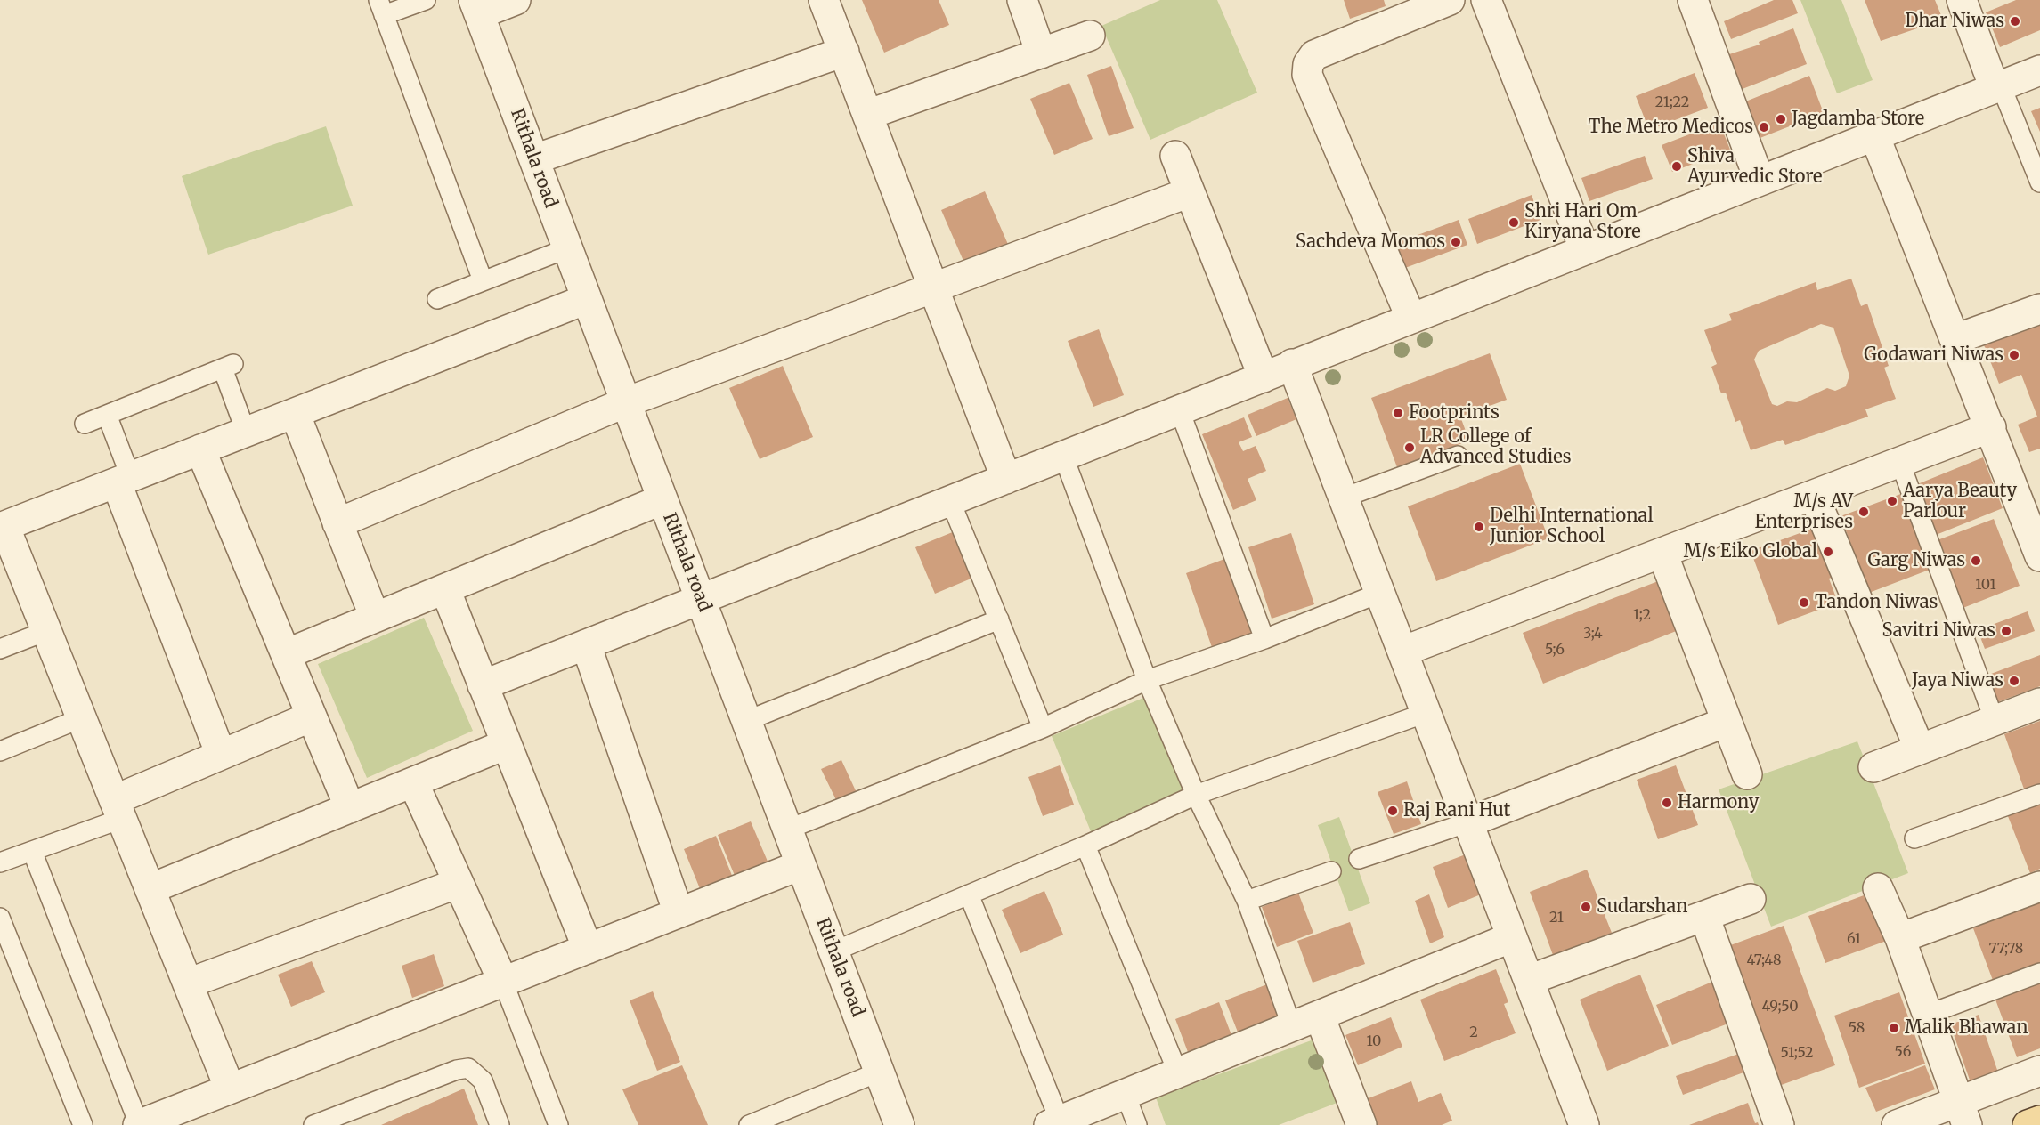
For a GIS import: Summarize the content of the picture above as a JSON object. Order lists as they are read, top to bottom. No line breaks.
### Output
{"streets":{"street":["Rithala road"]},"places":["Dhar Niwas","Jagdamba Store","The Metro Medicos","Shiva Ayurvedic Store","Shri Hari Om Kiryana Store","Sachdeva Momos","Godawari Niwas","Footprints","LR College of Advanced Studies","Aarya Beauty Parlour","M/s AV Enterprises","Delhi International Junior School","M/s Eiko Global","Garg Niwas","Tandon Niwas","Savitri Niwas","Jaya Niwas","Harmony","Raj Rani Hut","Sudarshan","Malik Bhawan"],"house_numbers":["21;22","101","1;2","3;4","5;6","21","61","77;78","47;48","49;50","58","2","10","56","51;52"]}
